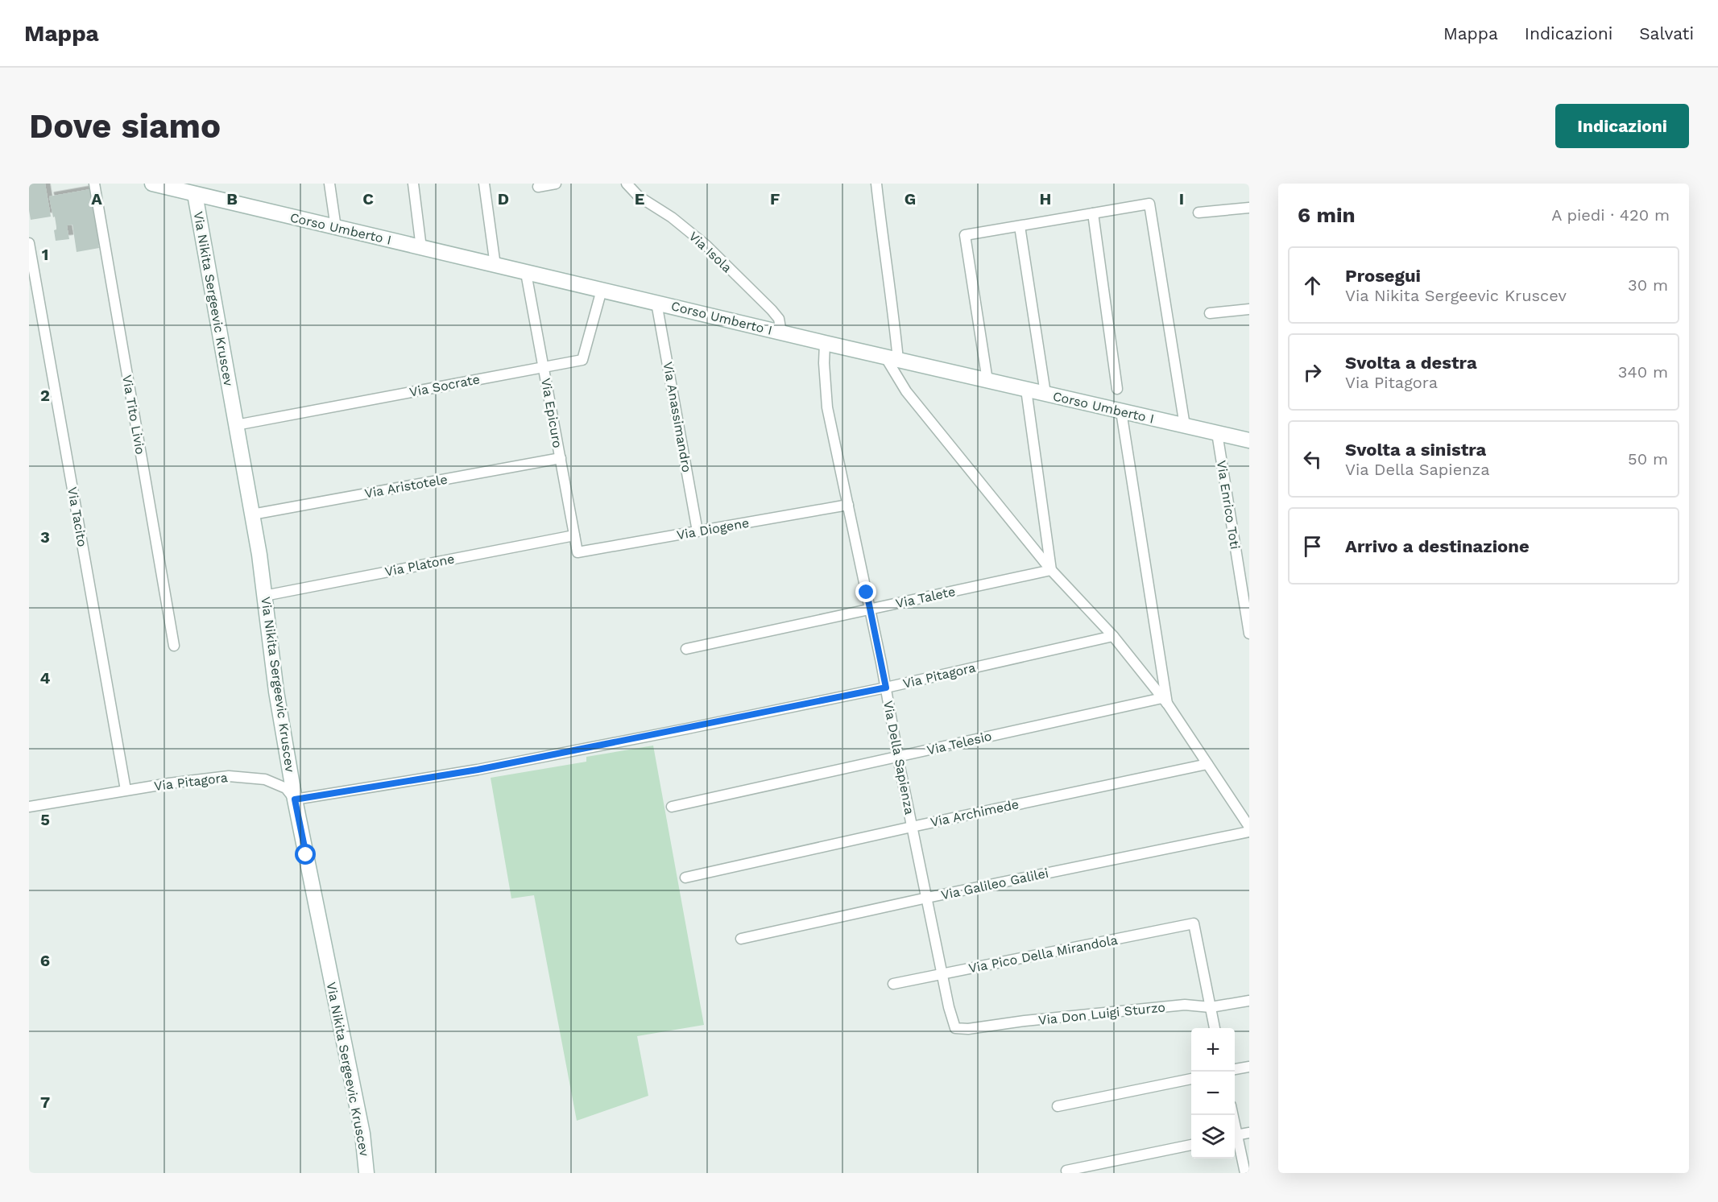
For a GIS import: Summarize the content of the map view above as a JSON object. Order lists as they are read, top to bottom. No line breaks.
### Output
{"streets":{"street":["Corso Umberto I","Via Isola","Via Nikita Sergeevic Kruscev","Via Socrate","Via Epicuro","Via Tito Livio","Via Anassimandro","Via Aristotele","Via Enrico Toti","Via Tacito","Via Diogene","Via Platone","Via Talete","Via Pitagora","Via Telesio","Via Della Sapienza","Via Archimede","Via Galileo Galilei","Via Pico Della Mirandola","Via Don Luigi Sturzo"]},"crossings":[["Corso Umberto I","Via Isola"],["Corso Umberto I","Via Nikita Sergeevic Kruscev"],["Corso Umberto I","Via Socrate"],["Corso Umberto I","Via Epicuro"],["Corso Umberto I","Via Anassimandro"],["Corso Umberto I","Via Enrico Toti"],["Corso Umberto I","Via Della Sapienza"],["Via Nikita Sergeevic Kruscev","Via Socrate"],["Via Nikita Sergeevic Kruscev","Via Aristotele"],["Via Nikita Sergeevic Kruscev","Via Platone"],["Via Nikita Sergeevic Kruscev","Via Pitagora"],["Via Socrate","Via Epicuro"],["Via Epicuro","Via Aristotele"],["Via Epicuro","Via Diogene"],["Via Epicuro","Via Platone"],["Via Anassimandro","Via Diogene"],["Via Tacito","Via Pitagora"],["Via Diogene","Via Della Sapienza"],["Via Talete","Via Della Sapienza"],["Via Pitagora","Via Della Sapienza"],["Via Telesio","Via Della Sapienza"],["Via Della Sapienza","Via Archimede"],["Via Della Sapienza","Via Galileo Galilei"],["Via Della Sapienza","Via Pico Della Mirandola"],["Via Della Sapienza","Via Don Luigi Sturzo"],["Via Pico Della Mirandola","Via Don Luigi Sturzo"]],"page":{"header":"Mappa","nav":["Mappa","Indicazioni","Salvati"],"buttons":"Indicazioni","title":"Dove siamo","heading":["6 min","A piedi · 420 m"],"list":[["Prosegui","Via Nikita Sergeevic Kruscev","30 m"],["Svolta a destra","Via Pitagora","340 m"],["Svolta a sinistra","Via Della Sapienza","50 m"],"Arrivo a destinazione"],"map_buttons":["+","−"]},"grid":{"columns":["A","B","C","D","E","F","G","H","I"],"rows":["1","2","3","4","5","6","7"]}}
